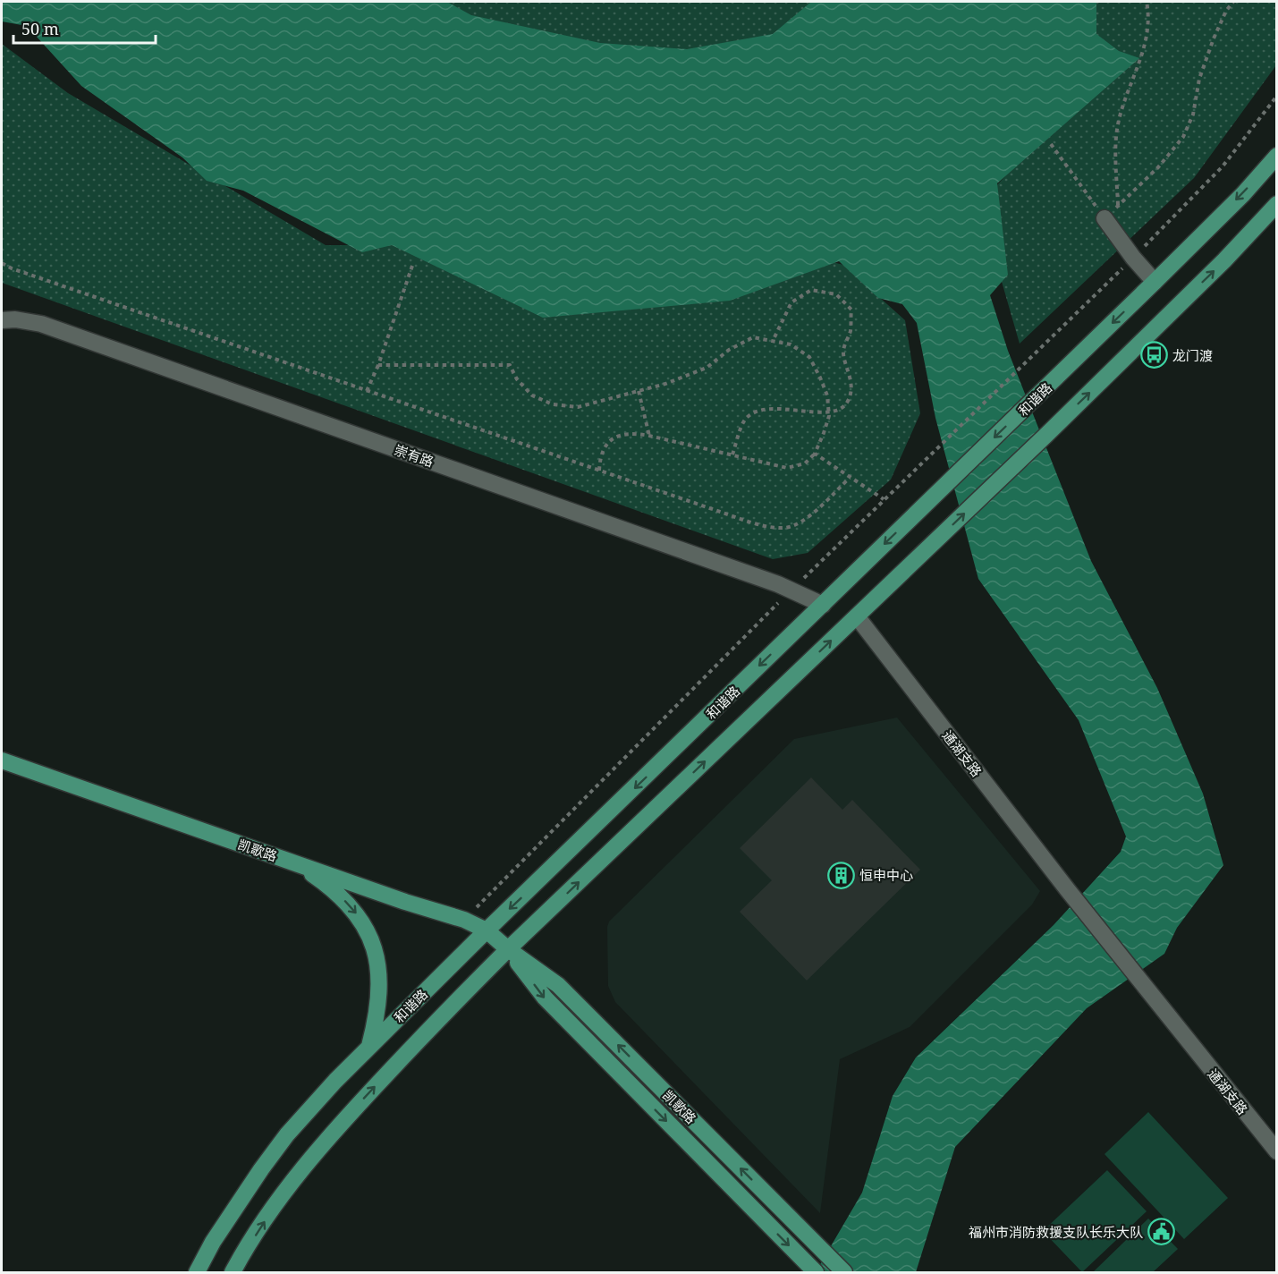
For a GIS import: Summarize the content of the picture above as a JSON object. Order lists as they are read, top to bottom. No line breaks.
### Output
{"streets":{"main road":["和谐路","凯歌路"],"street":["崇有路","通湖支路"]},"crossings":[["和谐路","崇有路"],["和谐路","凯歌路"]],"places":{"bus stop":["龙门渡"],"building":["恒申中心"],"public building":["福州市消防救援支队长乐大队"]},"scale_bar":"50 m"}
